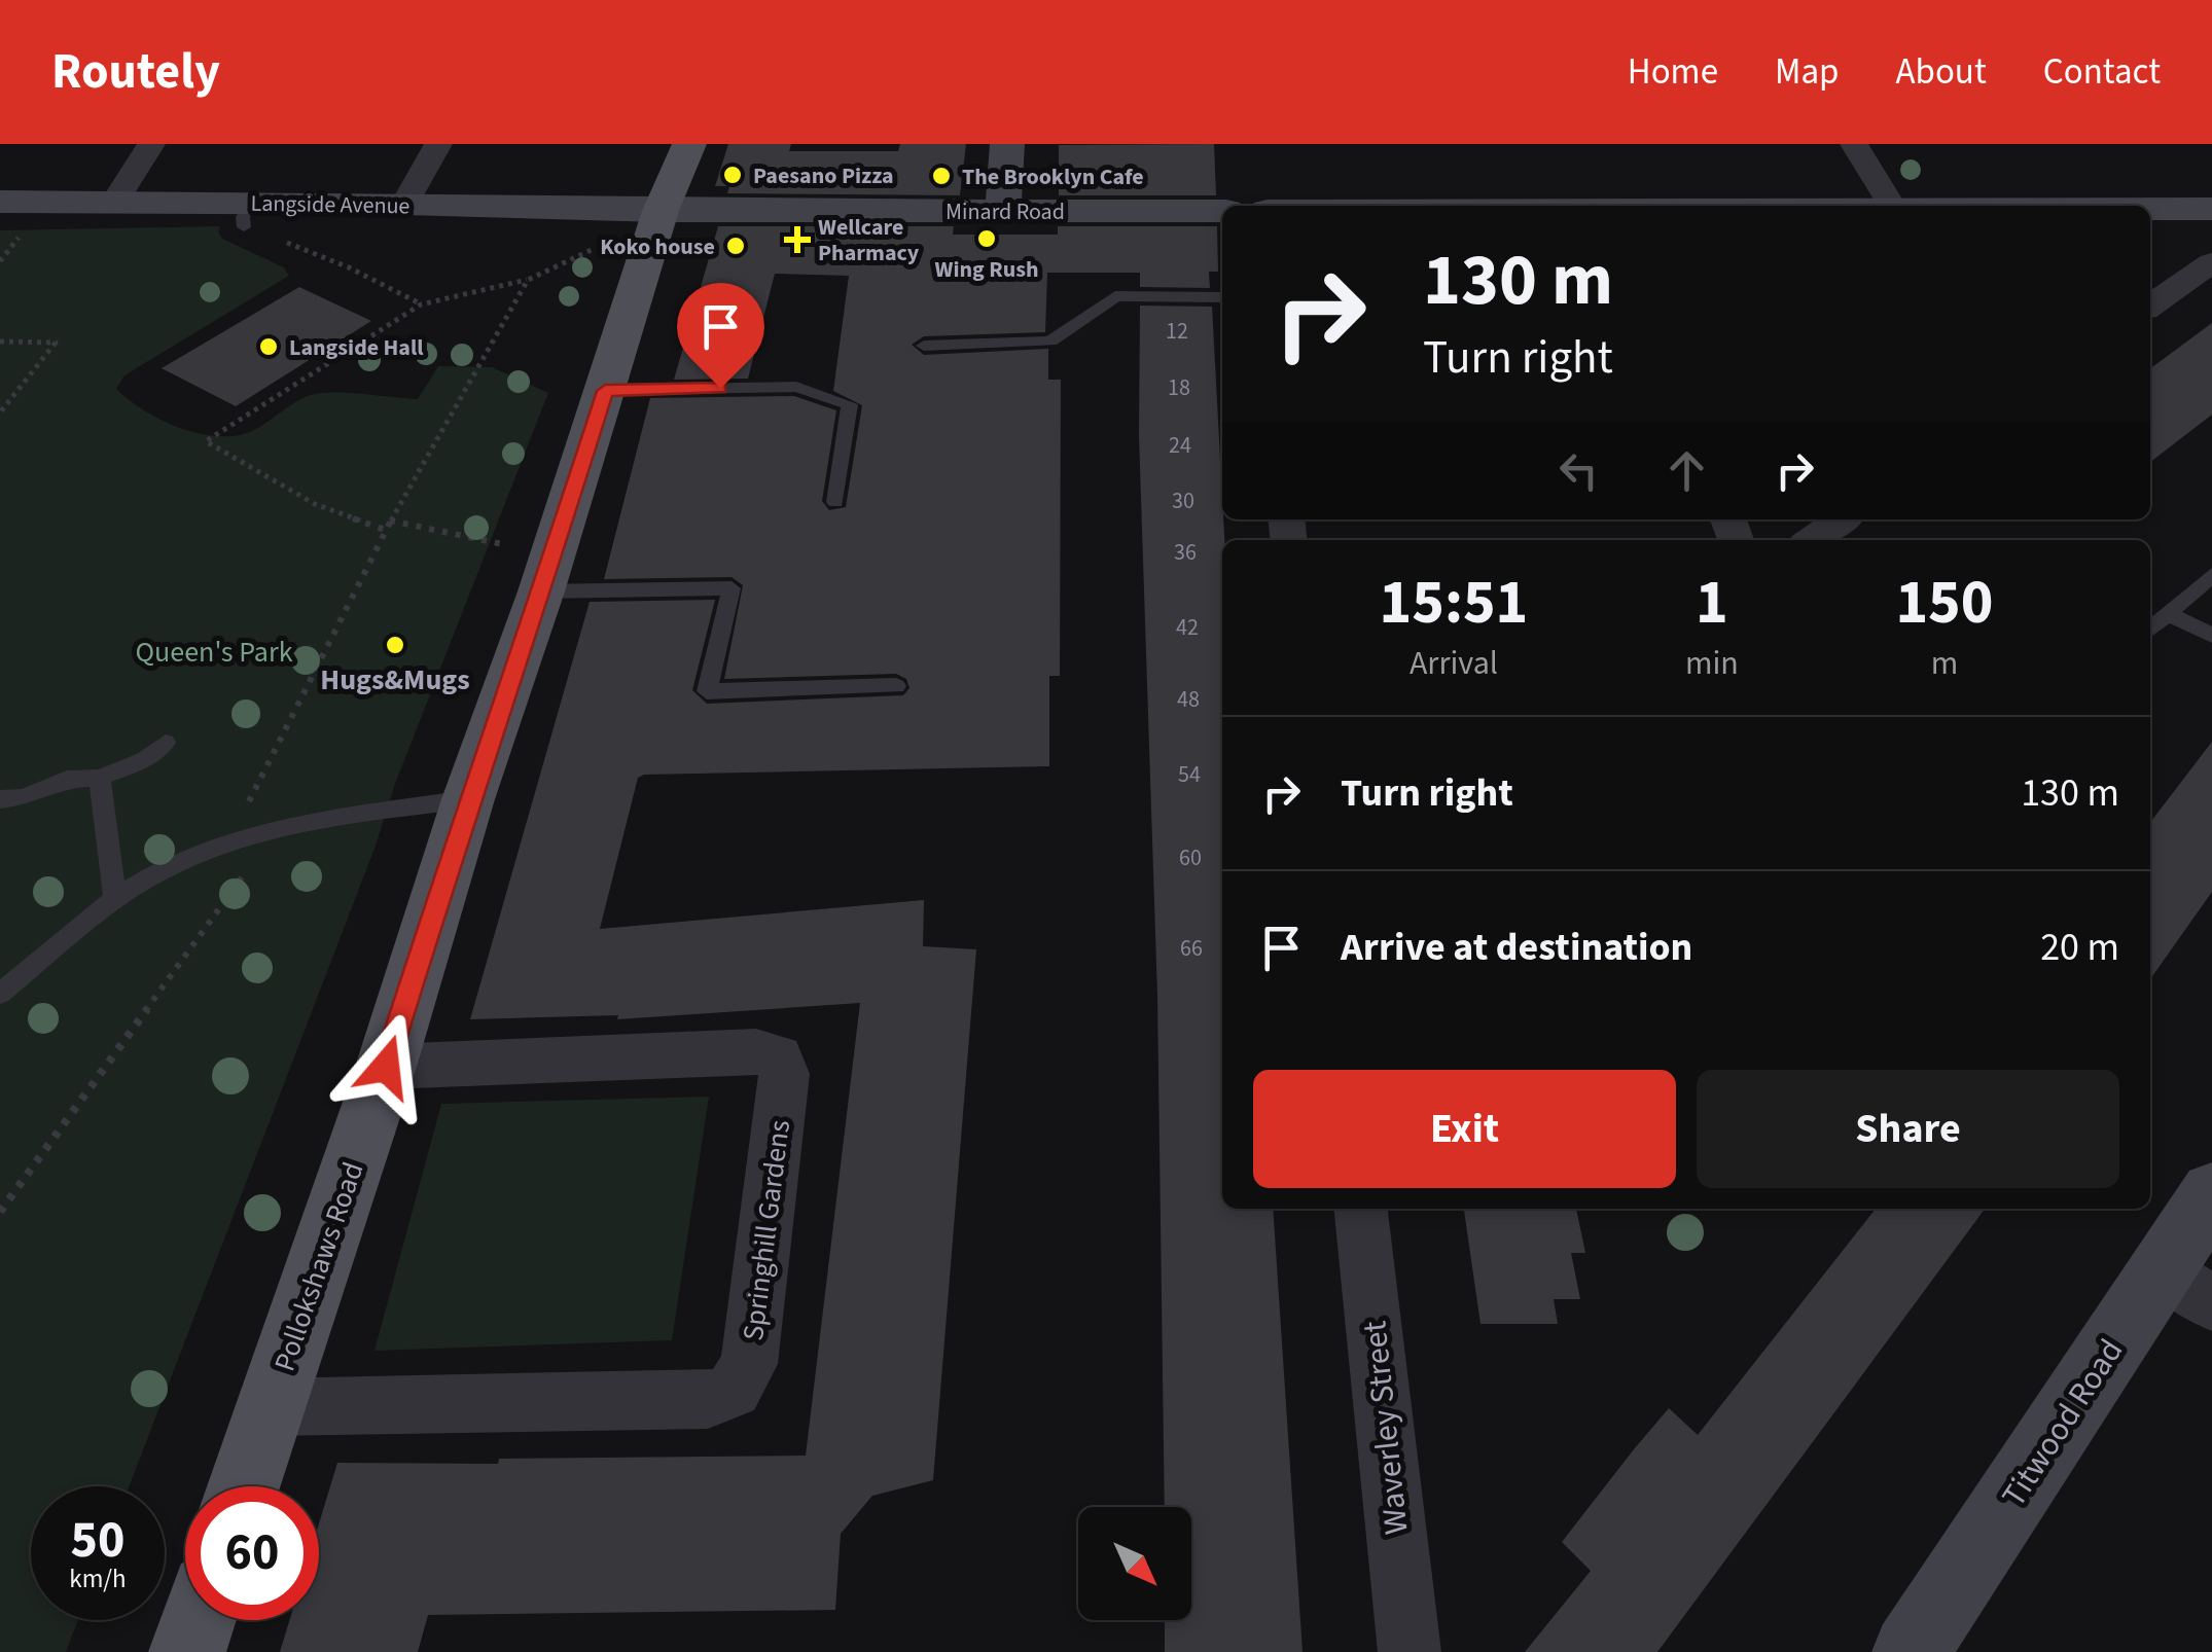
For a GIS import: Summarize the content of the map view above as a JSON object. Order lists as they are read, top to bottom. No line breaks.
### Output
{"streets":{"main road":["Langside Avenue","Minard Road","Pollokshaws Road","Titwood Road"],"street":["Springhill Gardens","Waverley Street"]},"crossings":[["Langside Avenue","Minard Road"],["Langside Avenue","Pollokshaws Road"],["Minard Road","Pollokshaws Road"],["Springhill Gardens","Pollokshaws Road"]],"parks":["Queen's Park"],"places":{"other":["Paesano Pizza","The Brooklyn Cafe","Wing Rush","Koko house","Langside Hall","Hugs&Mugs"],"health":["Wellcare Pharmacy"]},"house_numbers":["12","18","24","30","36","42","48","54","60","66"],"north":"bottom right","page":{"header":"Routely","nav":["Home","Map","About","Contact"],"turn":["130 m","Turn right"],"eta":["15:51","Arrival","1","min","150","m"],"list":[{"name":"Turn right","value":"130 m"},{"name":"Arrive at destination","value":"20 m"}],"buttons":["Exit","Share"],"speed":"50 km/h","limit":"60"}}
